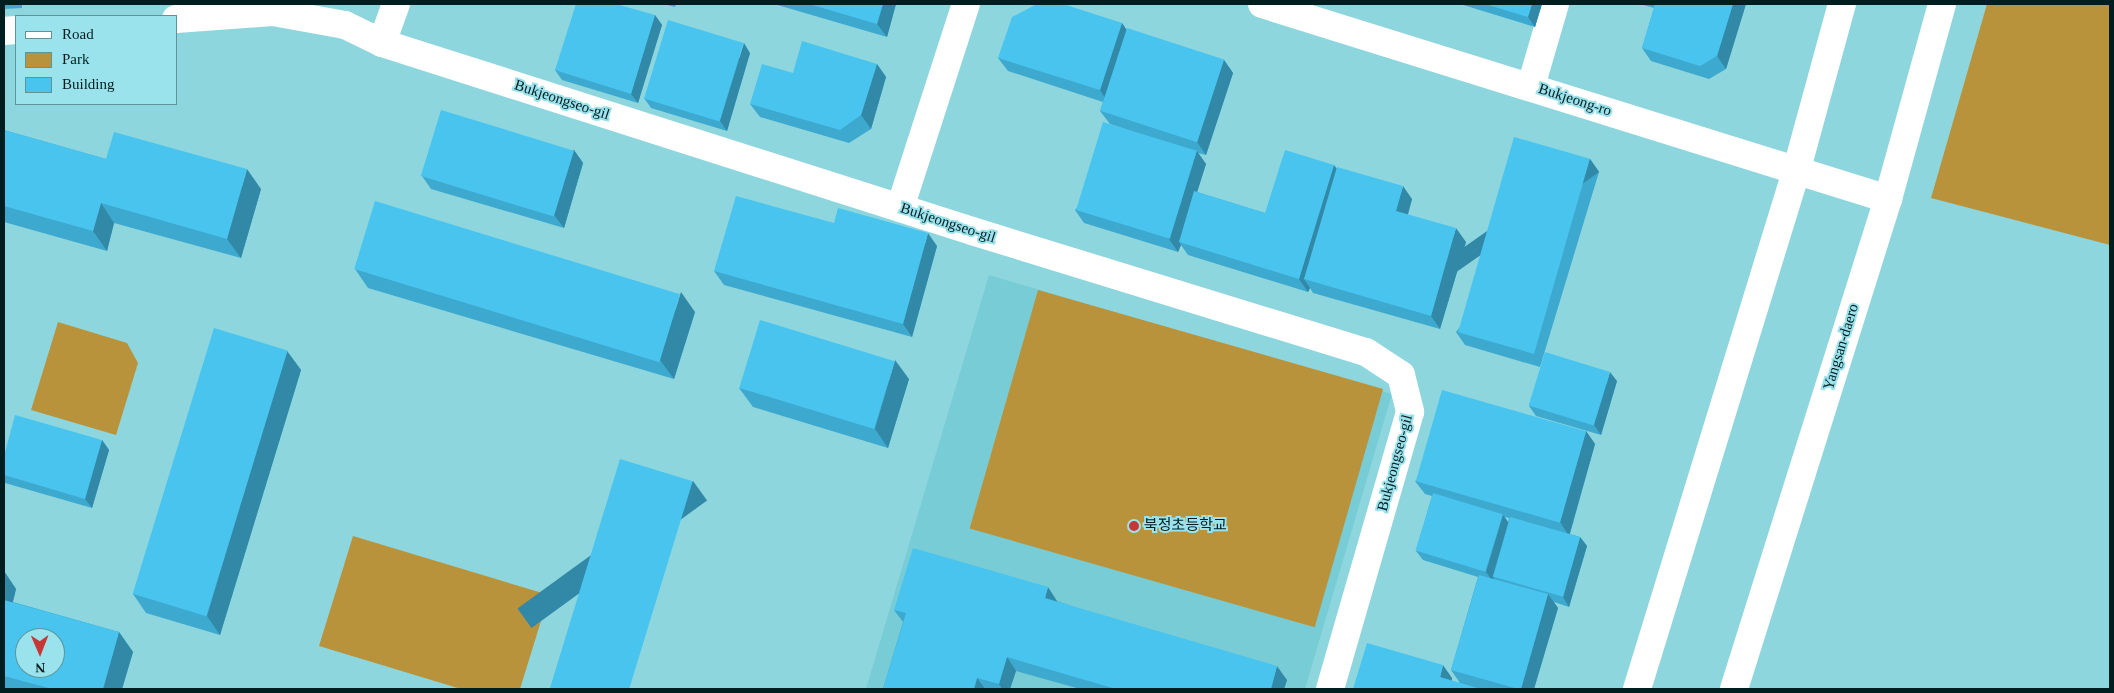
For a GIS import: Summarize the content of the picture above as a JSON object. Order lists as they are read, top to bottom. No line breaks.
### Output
{"streets":{"street":["Bukjeongseo-gil","Bukjeong-ro","Yangsan-daero"]},"crossings":[["Bukjeong-ro","Yangsan-daero"]],"places":["북정초등학교"],"legend":["Road","Park","Building"],"north":"bottom"}
